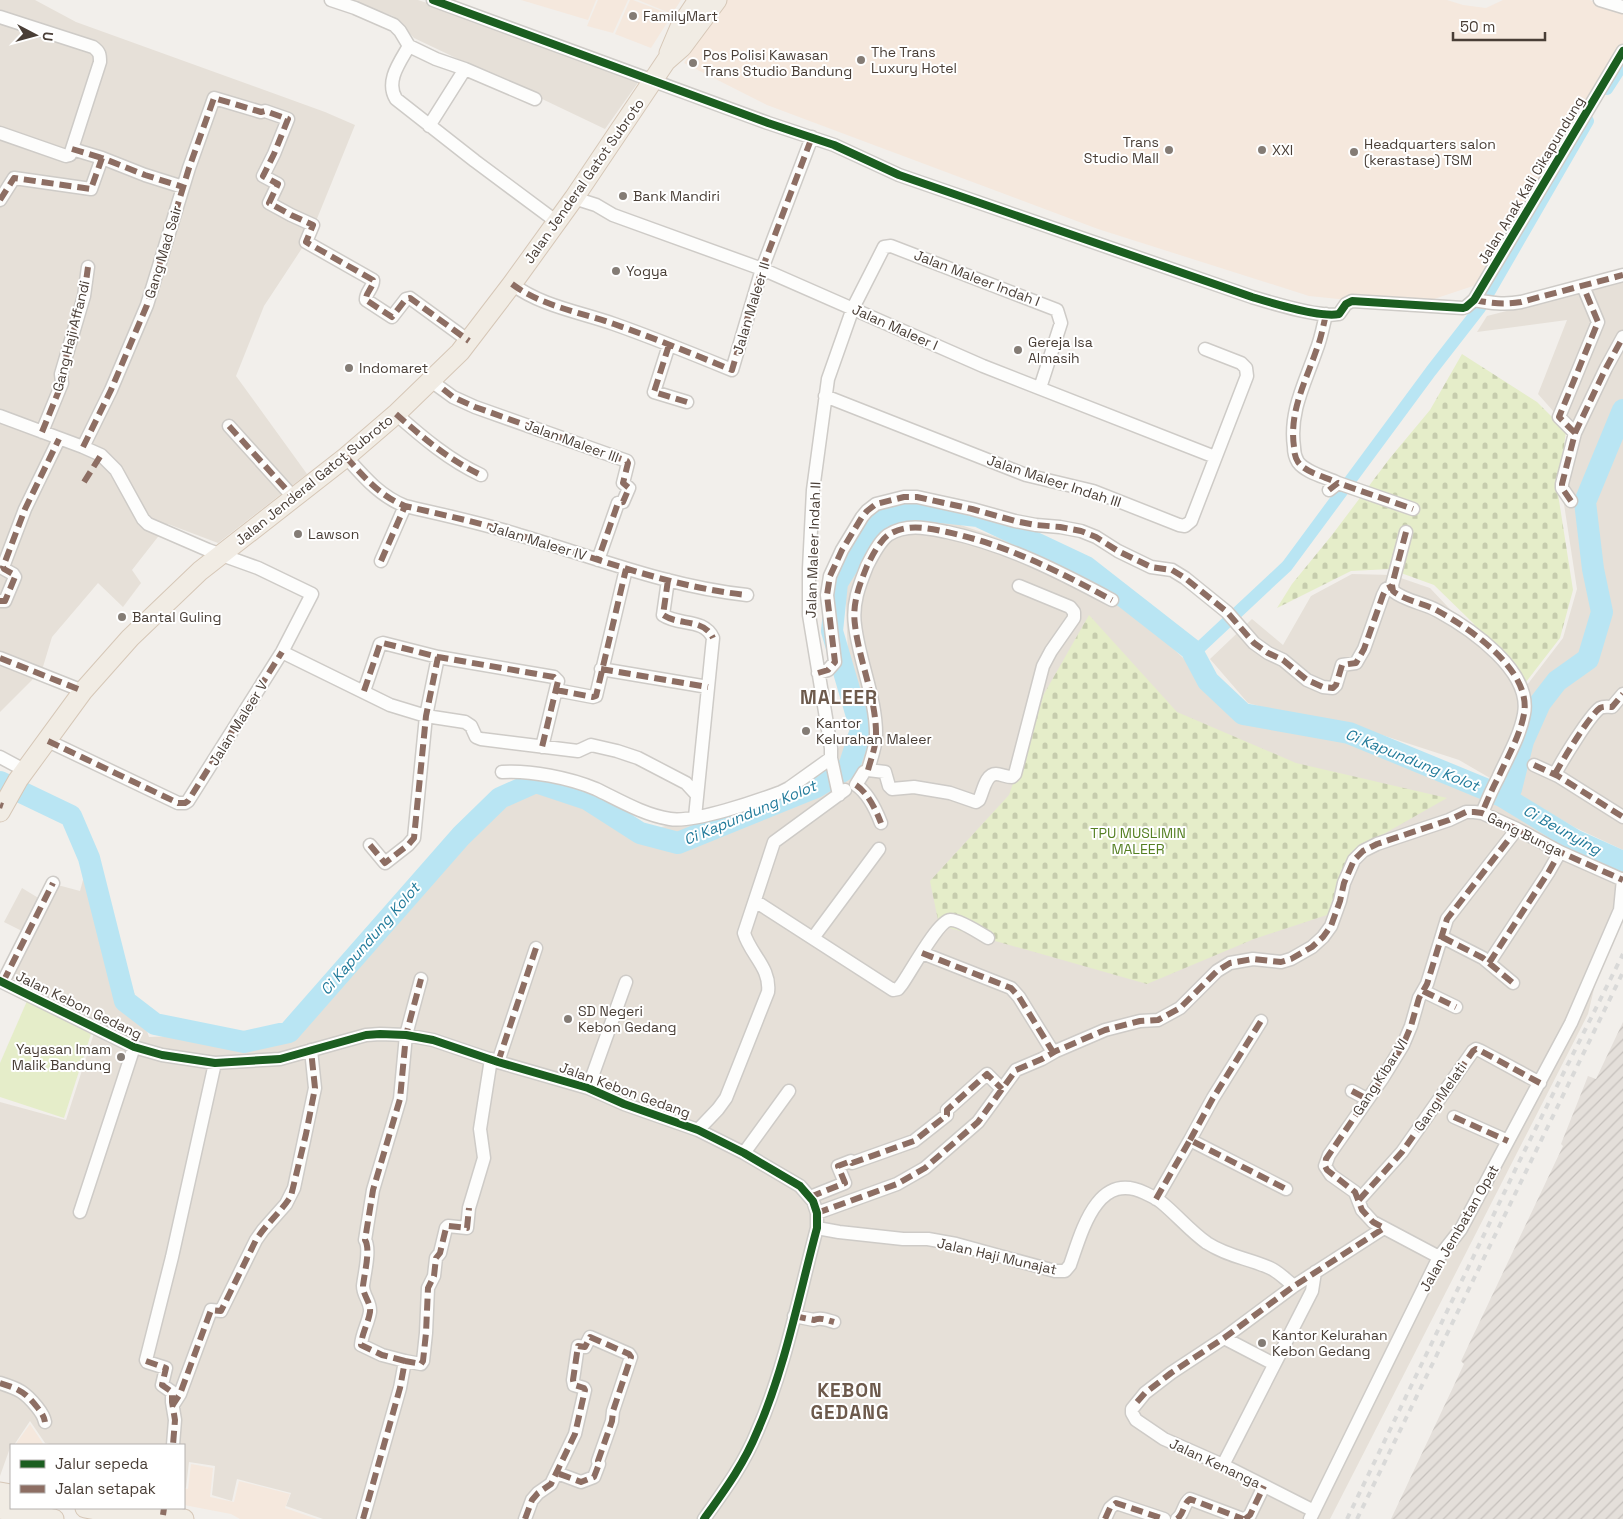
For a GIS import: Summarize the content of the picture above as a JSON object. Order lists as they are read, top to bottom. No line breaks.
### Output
{"streets":{"main road":["Jalan Jenderal Gatot Subroto"],"street":["Jalan Anak Kali Cikapundung","Gang Mad Sair","Jalan Maleer Indah I","Jalan Maleer II","Jalan Maleer I","Gang Haji Affandi","Jalan Maleer III","Jalan Maleer Indah III","Jalan Maleer IV","Jalan Maleer Indah II","Jalan Maleer V","Gang Bunga","Jalan Kebon Gedang","Gang Kibar VI","Gang Melati","Jalan Jembatan Opat","Jalan Haji Munajat","Jalan Kenanga"]},"crossings":[["Jalan Jenderal Gatot Subroto","Gang Mad Sair"],["Jalan Jenderal Gatot Subroto","Jalan Maleer II"],["Jalan Jenderal Gatot Subroto","Jalan Maleer I"],["Jalan Jenderal Gatot Subroto","Jalan Maleer III"],["Jalan Jenderal Gatot Subroto","Jalan Maleer IV"],["Jalan Jenderal Gatot Subroto","Jalan Maleer V"],["Jalan Maleer Indah I","Jalan Maleer I"],["Jalan Maleer Indah I","Jalan Maleer Indah II"],["Jalan Maleer II","Jalan Maleer I"],["Jalan Maleer I","Jalan Maleer Indah III"],["Jalan Maleer I","Jalan Maleer Indah II"],["Jalan Maleer III","Jalan Maleer IV"],["Jalan Maleer Indah III","Jalan Maleer Indah II"],["Gang Bunga","Gang Kibar VI"],["Gang Bunga","Jalan Jembatan Opat"],["Jalan Kebon Gedang","Jalan Haji Munajat"],["Gang Kibar VI","Gang Melati"],["Gang Melati","Jalan Jembatan Opat"],["Jalan Jembatan Opat","Jalan Kenanga"]],"districts":["MALEER","KEBON GEDANG"],"water":["Ci Kapundung Kolot","Ci Beunying"],"parks":["TPU MUSLIMIN MALEER"],"places":["FamilyMart","The Trans Luxury Hotel","Pos Polisi Kawasan Trans Studio Bandung","Trans Studio Mall","XXI","Headquarters salon (kerastase) TSM","Bank Mandiri","Yogya","Gereja Isa Almasih","Indomaret","Lawson","Bantal Guling","Kantor Kelurahan Maleer","SD Negeri Kebon Gedang","Yayasan Imam Malik Bandung","Kantor Kelurahan Kebon Gedang"],"legend":["Jalur sepeda","Jalan setapak"],"scale_bar":"50 m","north":"right"}
